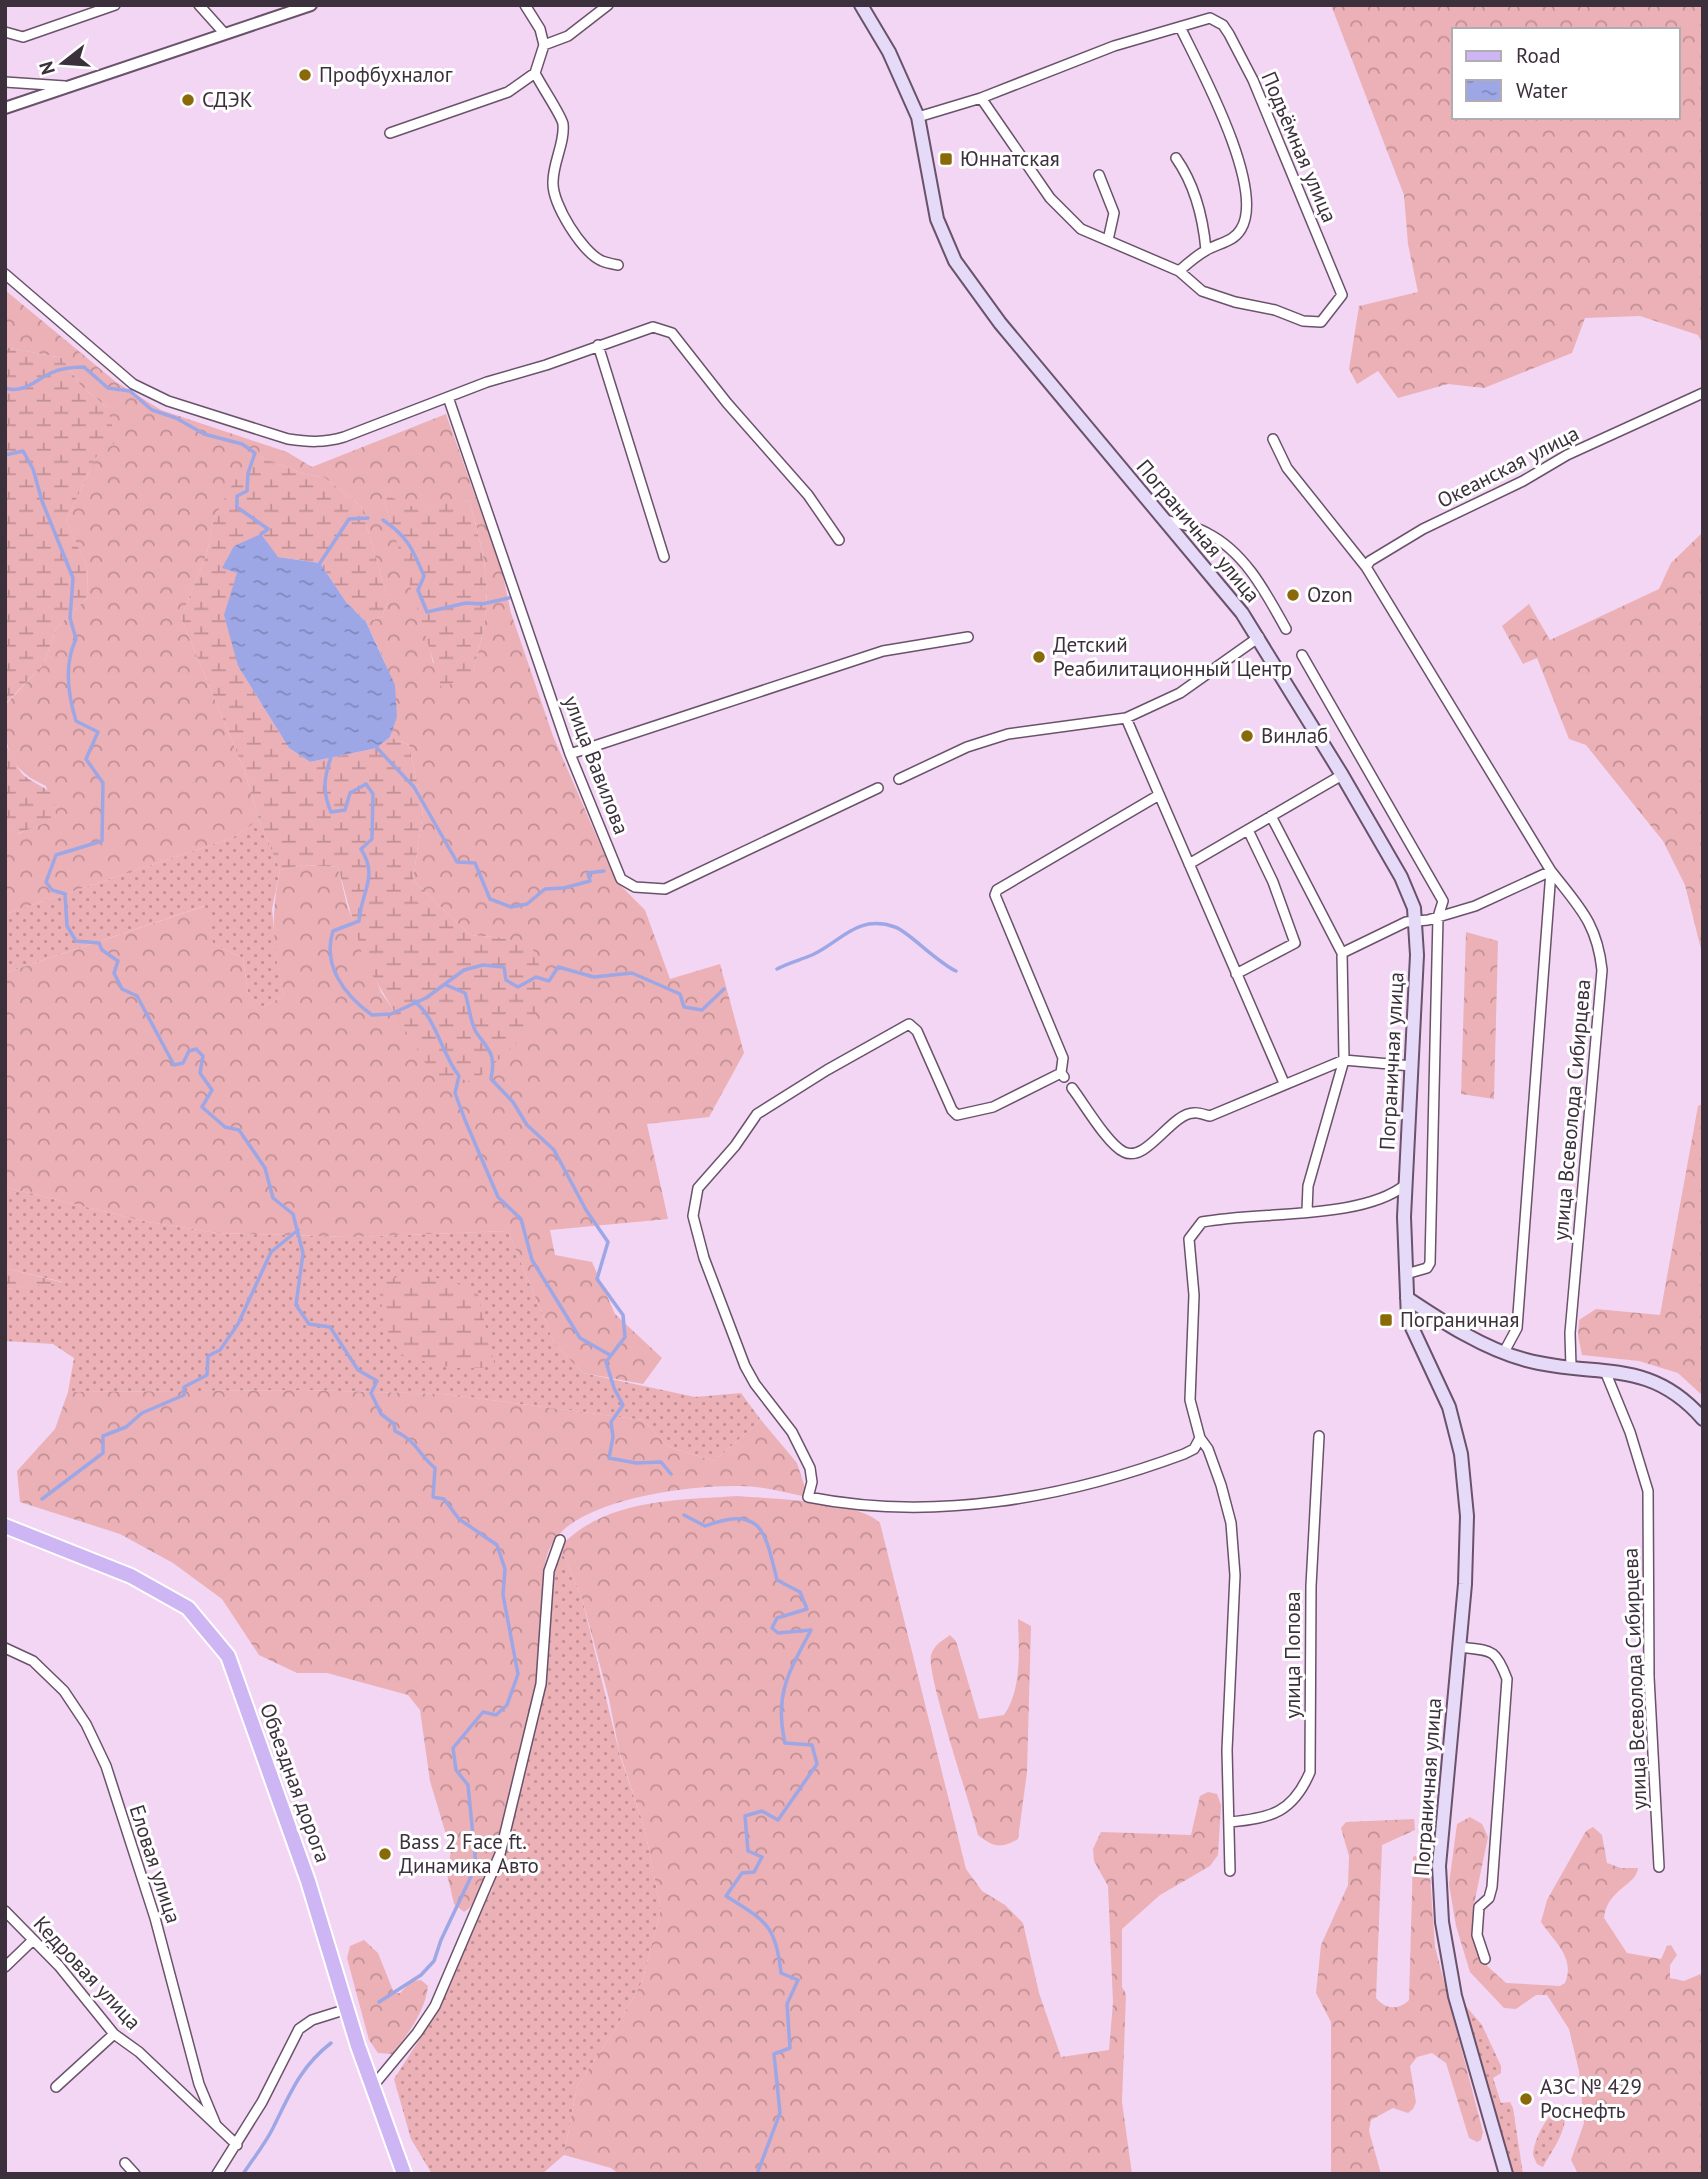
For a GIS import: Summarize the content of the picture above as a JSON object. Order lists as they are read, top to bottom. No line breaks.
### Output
{"streets":{"main road":["Пограничная улица","Объездная дорога"],"street":["Подъёмная улица","Океанская улица","улица Вавилова","улица Всеволода Сибирцева","улица Попова","Еловая улица","Кедровая улица"]},"crossings":[["Подъёмная улица","Пограничная улица"],["Океанская улица","улица Всеволода Сибирцева"],["Еловая улица","Кедровая улица"]],"places":{"other":["Профбухналог","СДЭК","Ozon","Детский Реабилитационный Центр","Винлаб","Bass 2 Face ft. Динамика Авто","АЗС № 429 Роснефть"],"transit":["Юннатская","Пограничная"]},"legend":["Road","Water"],"north":"left"}
